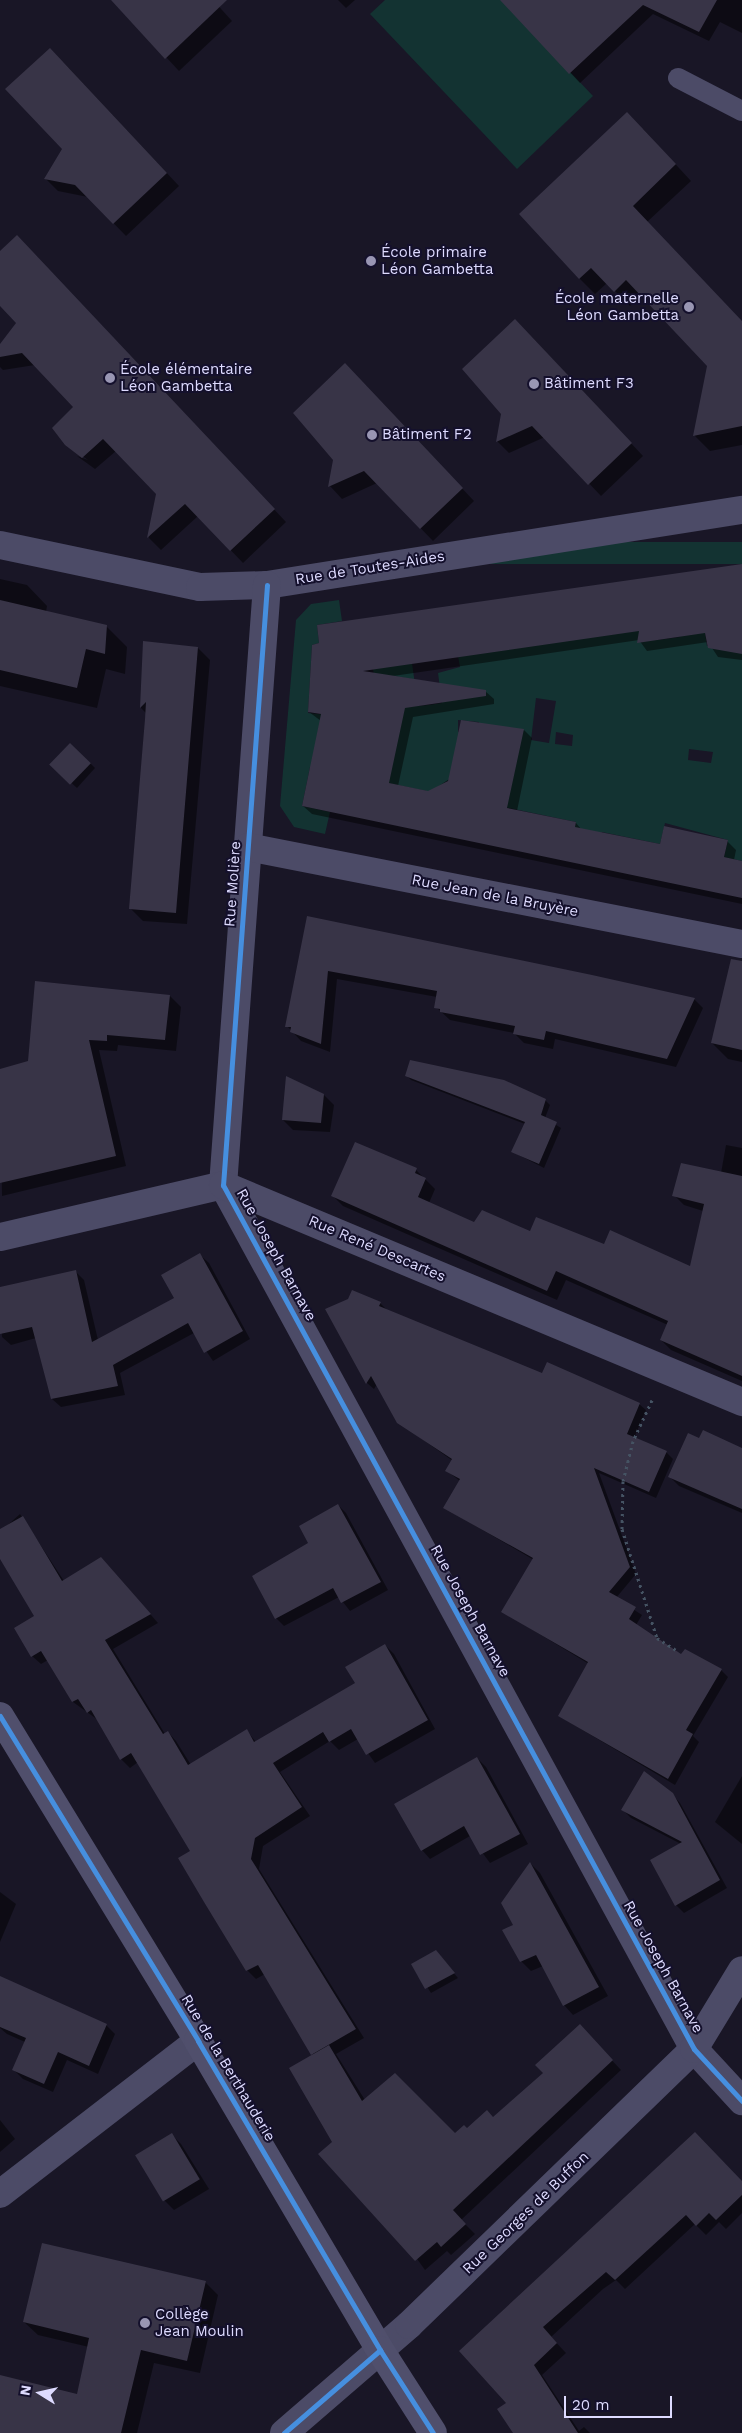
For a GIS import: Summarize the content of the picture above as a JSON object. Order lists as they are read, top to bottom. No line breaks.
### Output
{"streets":{"street":["Rue de Toutes-Aides","Rue Molière","Rue Jean de la Bruyère","Rue René Descartes","Rue Joseph Barnave","Rue de la Berthauderie","Rue Georges de Buffon"]},"crossings":[["Rue de Toutes-Aides","Rue Molière"],["Rue Molière","Rue Jean de la Bruyère"],["Rue Molière","Rue René Descartes"],["Rue Molière","Rue Joseph Barnave"],["Rue René Descartes","Rue Joseph Barnave"],["Rue Joseph Barnave","Rue Georges de Buffon"],["Rue de la Berthauderie","Rue Georges de Buffon"]],"places":["École primaire Léon Gambetta","École maternelle Léon Gambetta","École élémentaire Léon Gambetta","Bâtiment F3","Bâtiment F2","Collège Jean Moulin"],"scale_bar":"20 m","north":"left"}
